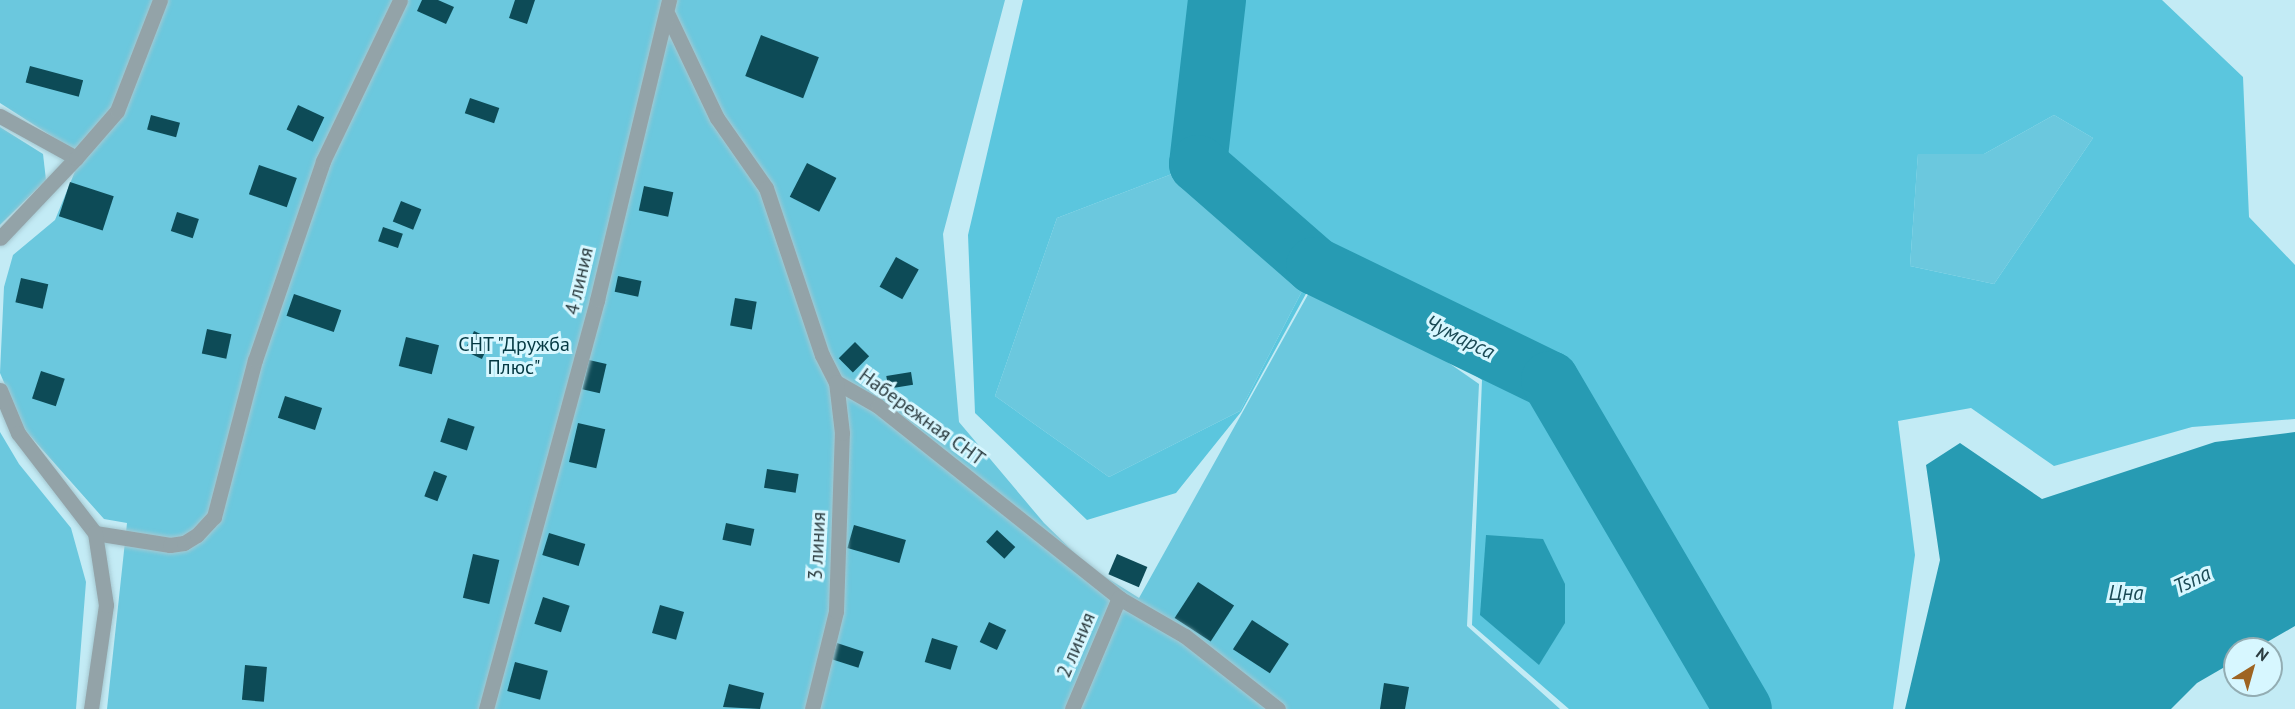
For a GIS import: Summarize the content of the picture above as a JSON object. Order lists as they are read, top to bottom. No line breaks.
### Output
{"streets":{"lane":["4 линия","Набережная СНТ","3 линия","2 линия"]},"crossings":[["4 линия","Набережная СНТ"],["Набережная СНТ","3 линия"],["Набережная СНТ","2 линия"]],"water":["Чумарса","Tsna","Цна"],"parks":["СНТ \"Дружба Плюс\""],"north":"top right"}
